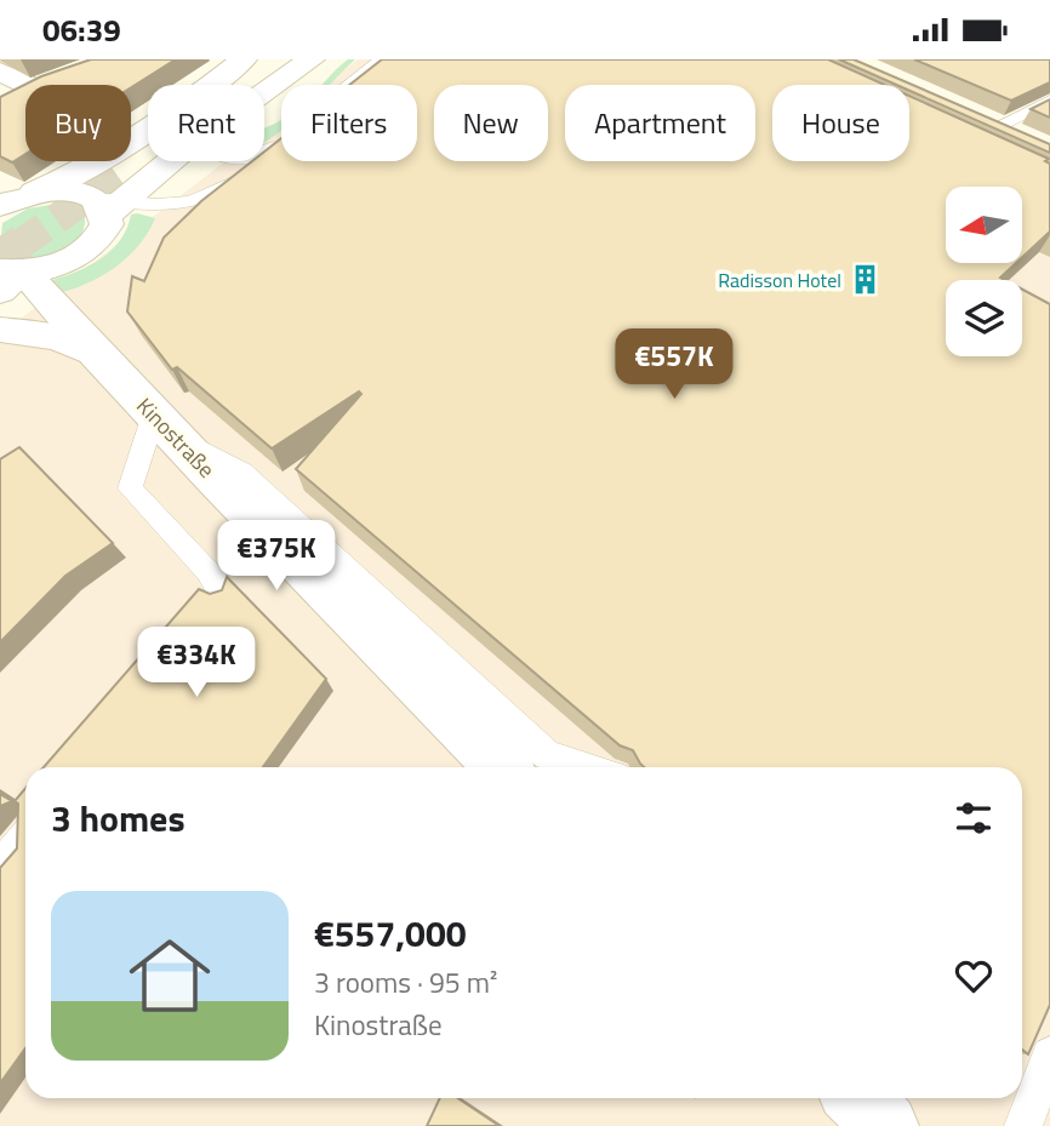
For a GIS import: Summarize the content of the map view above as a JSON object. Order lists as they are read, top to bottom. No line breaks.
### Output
{"streets":{"street":["Kinostraße"]},"places":{"building":["Radisson Hotel"]},"north":"left","page":{"status":"06:39","chip":["Buy","Rent","Filters","New","Apartment","House"],"price":["€557K","€375K","€334K"],"heading":"3 homes","list":[{"name":"€557,000","note":"3 rooms · 95 m² · Kinostraße"}]}}
